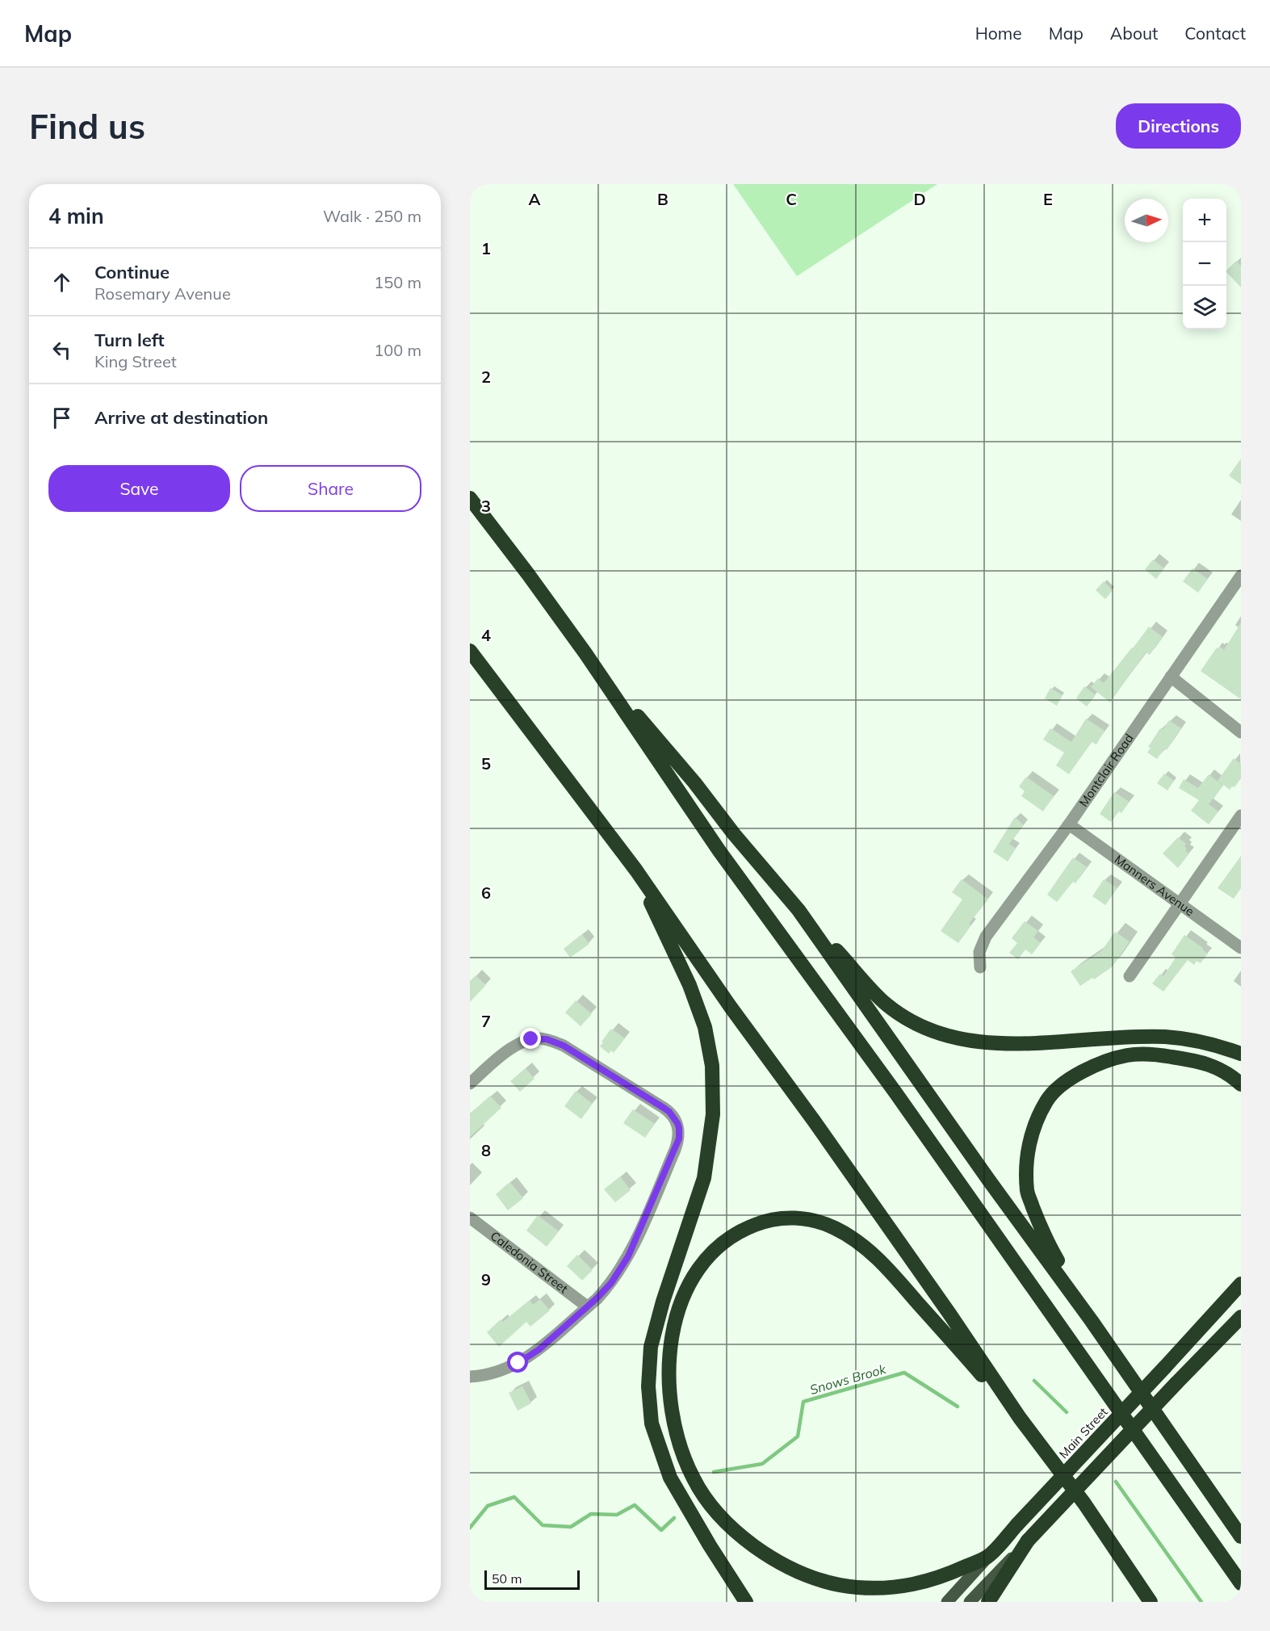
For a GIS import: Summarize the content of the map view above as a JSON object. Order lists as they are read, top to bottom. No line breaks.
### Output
{"streets":{"highway":["Main Street"],"street":["Montclair Road","Manners Avenue","Caledonia Street"]},"crossings":[["Montclair Road","Manners Avenue"]],"water":["Snows Brook"],"scale_bar":"50 m","north":"right","page":{"header":"Map","nav":["Home","Map","About","Contact"],"buttons":["Directions",["Save","Share"]],"title":"Find us","heading":["4 min","Walk · 250 m"],"map_buttons":["+","−"],"list":[["Continue","Rosemary Avenue","150 m"],["Turn left","King Street","100 m"],"Arrive at destination"],"scale":"50 m"},"grid":{"columns":["A","B","C","D","E"],"rows":["1","2","3","4","5","6","7","8","9"]}}
